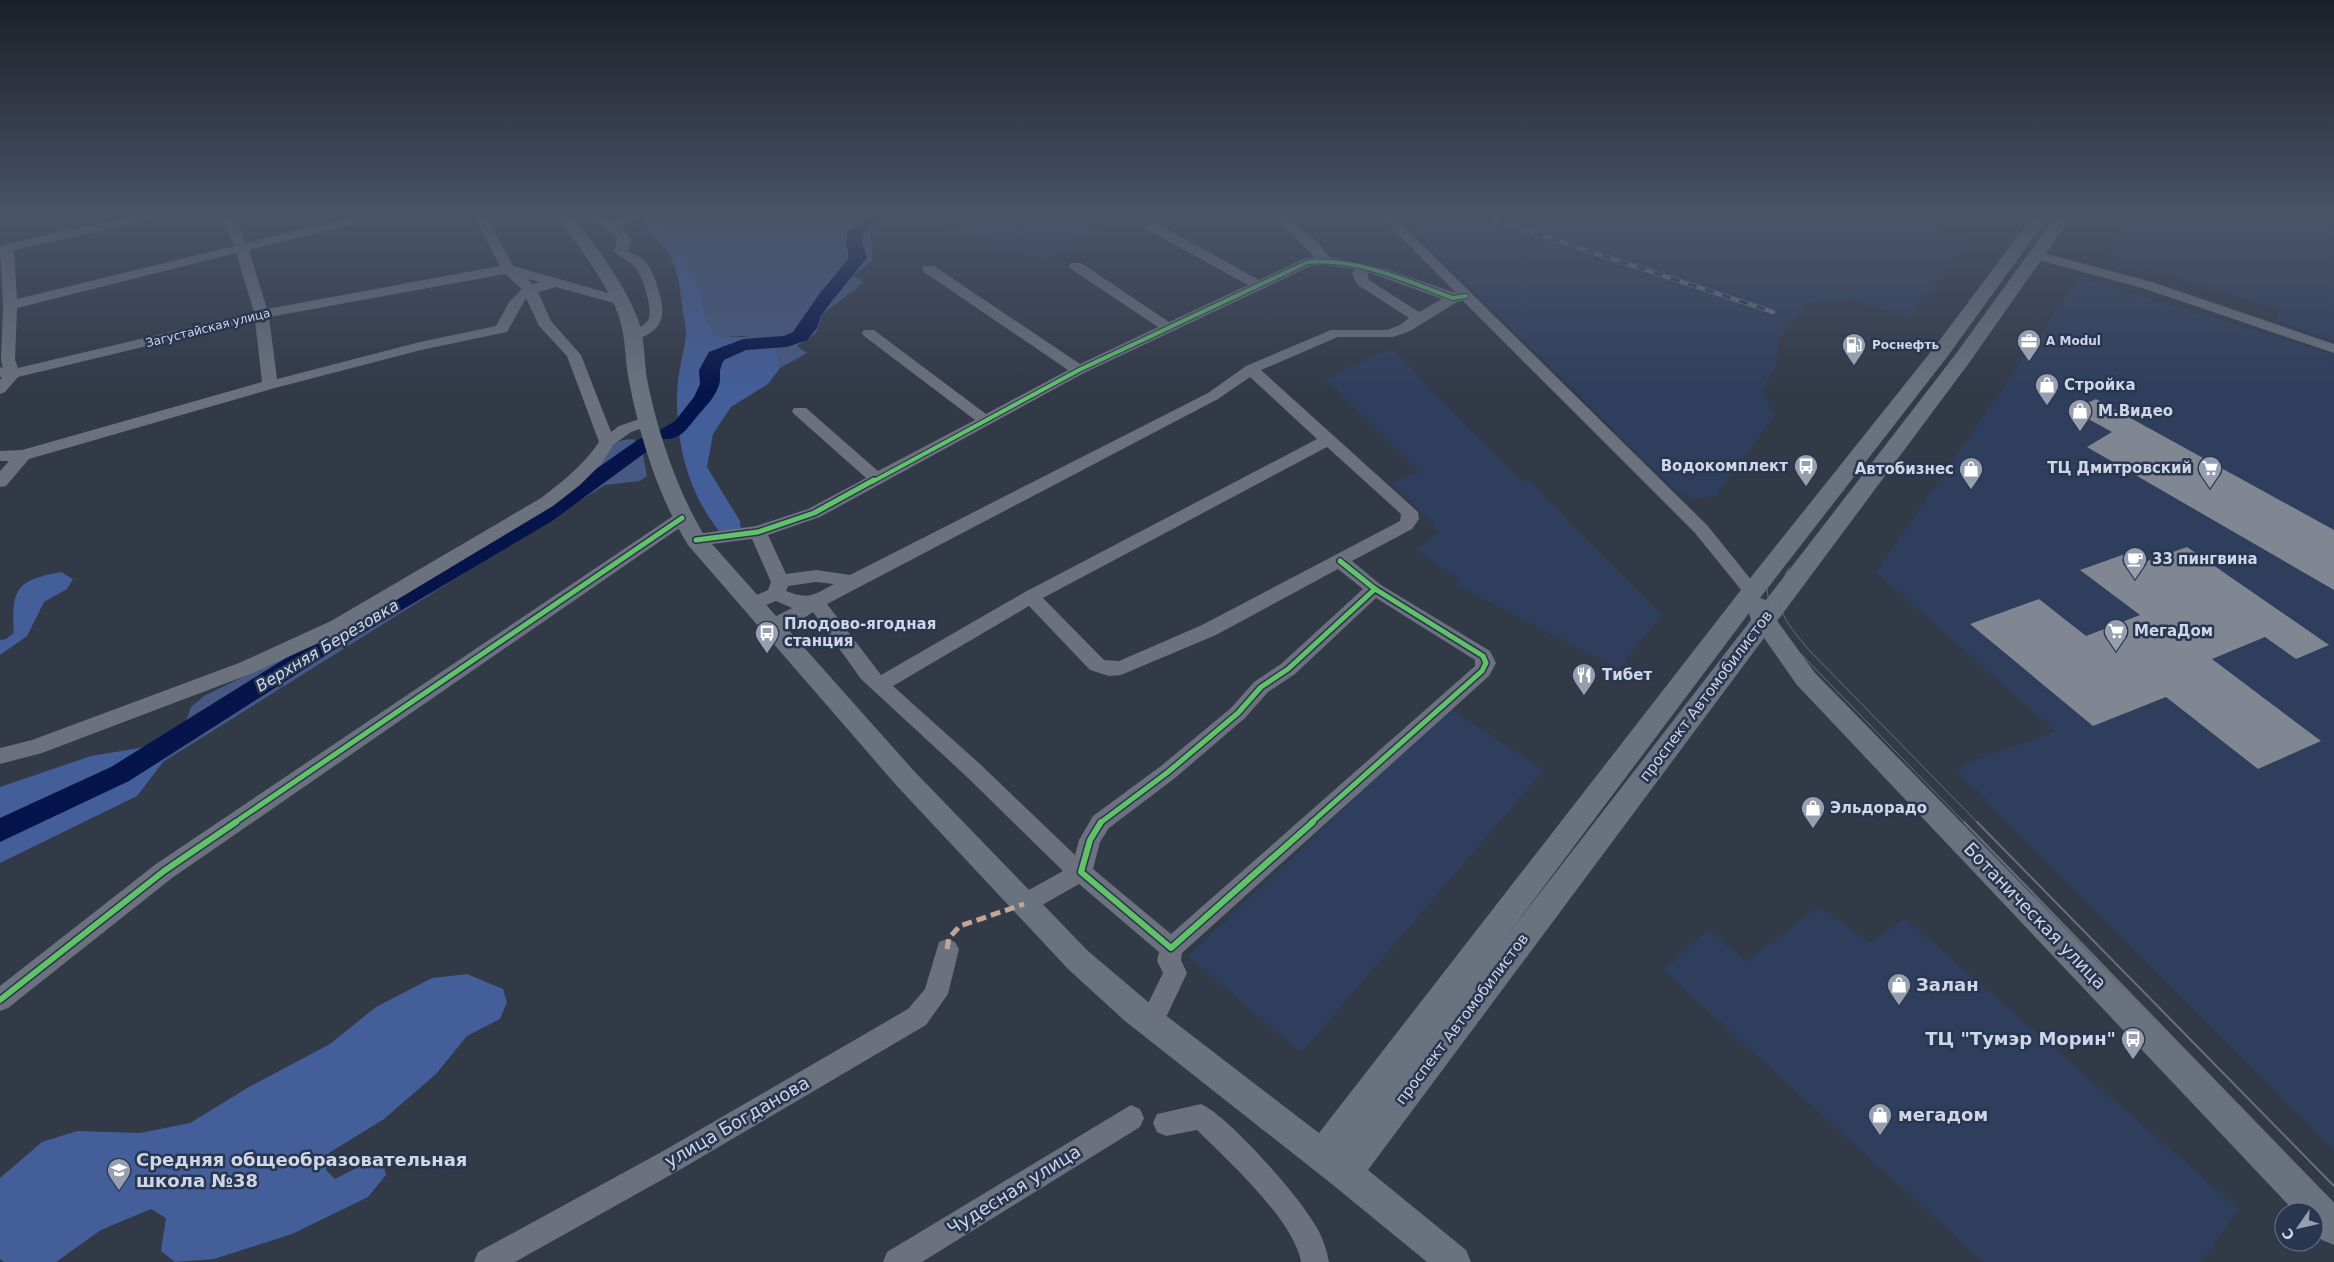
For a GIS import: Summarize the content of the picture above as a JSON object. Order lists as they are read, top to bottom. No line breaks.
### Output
{"streets":{"main road":["проспект Автомобилистов","Ботаническая улица"],"street":["Загустайская улица","улица Богданова","Чудесная улица"]},"crossings":[["проспект Автомобилистов","Ботаническая улица"]],"water":["Верхняя Березовка"],"places":{"office":["A Modul"],"fuel station":["Роснефть"],"shop":["Стройка","М.Видео","Автобизнес","Эльдорадо","Залан","мегадом"],"bus stop":["Водокомплект","Плодово-ягодная станция","ТЦ \"Тумэр Морин\""],"supermarket":["ТЦ Дмитровский","МегаДом"],"cafe":["33 пингвина"],"restaurant":["Тибет"],"school or university":["Средняя общеобразовательная школа №38"]},"north":"bottom left"}
